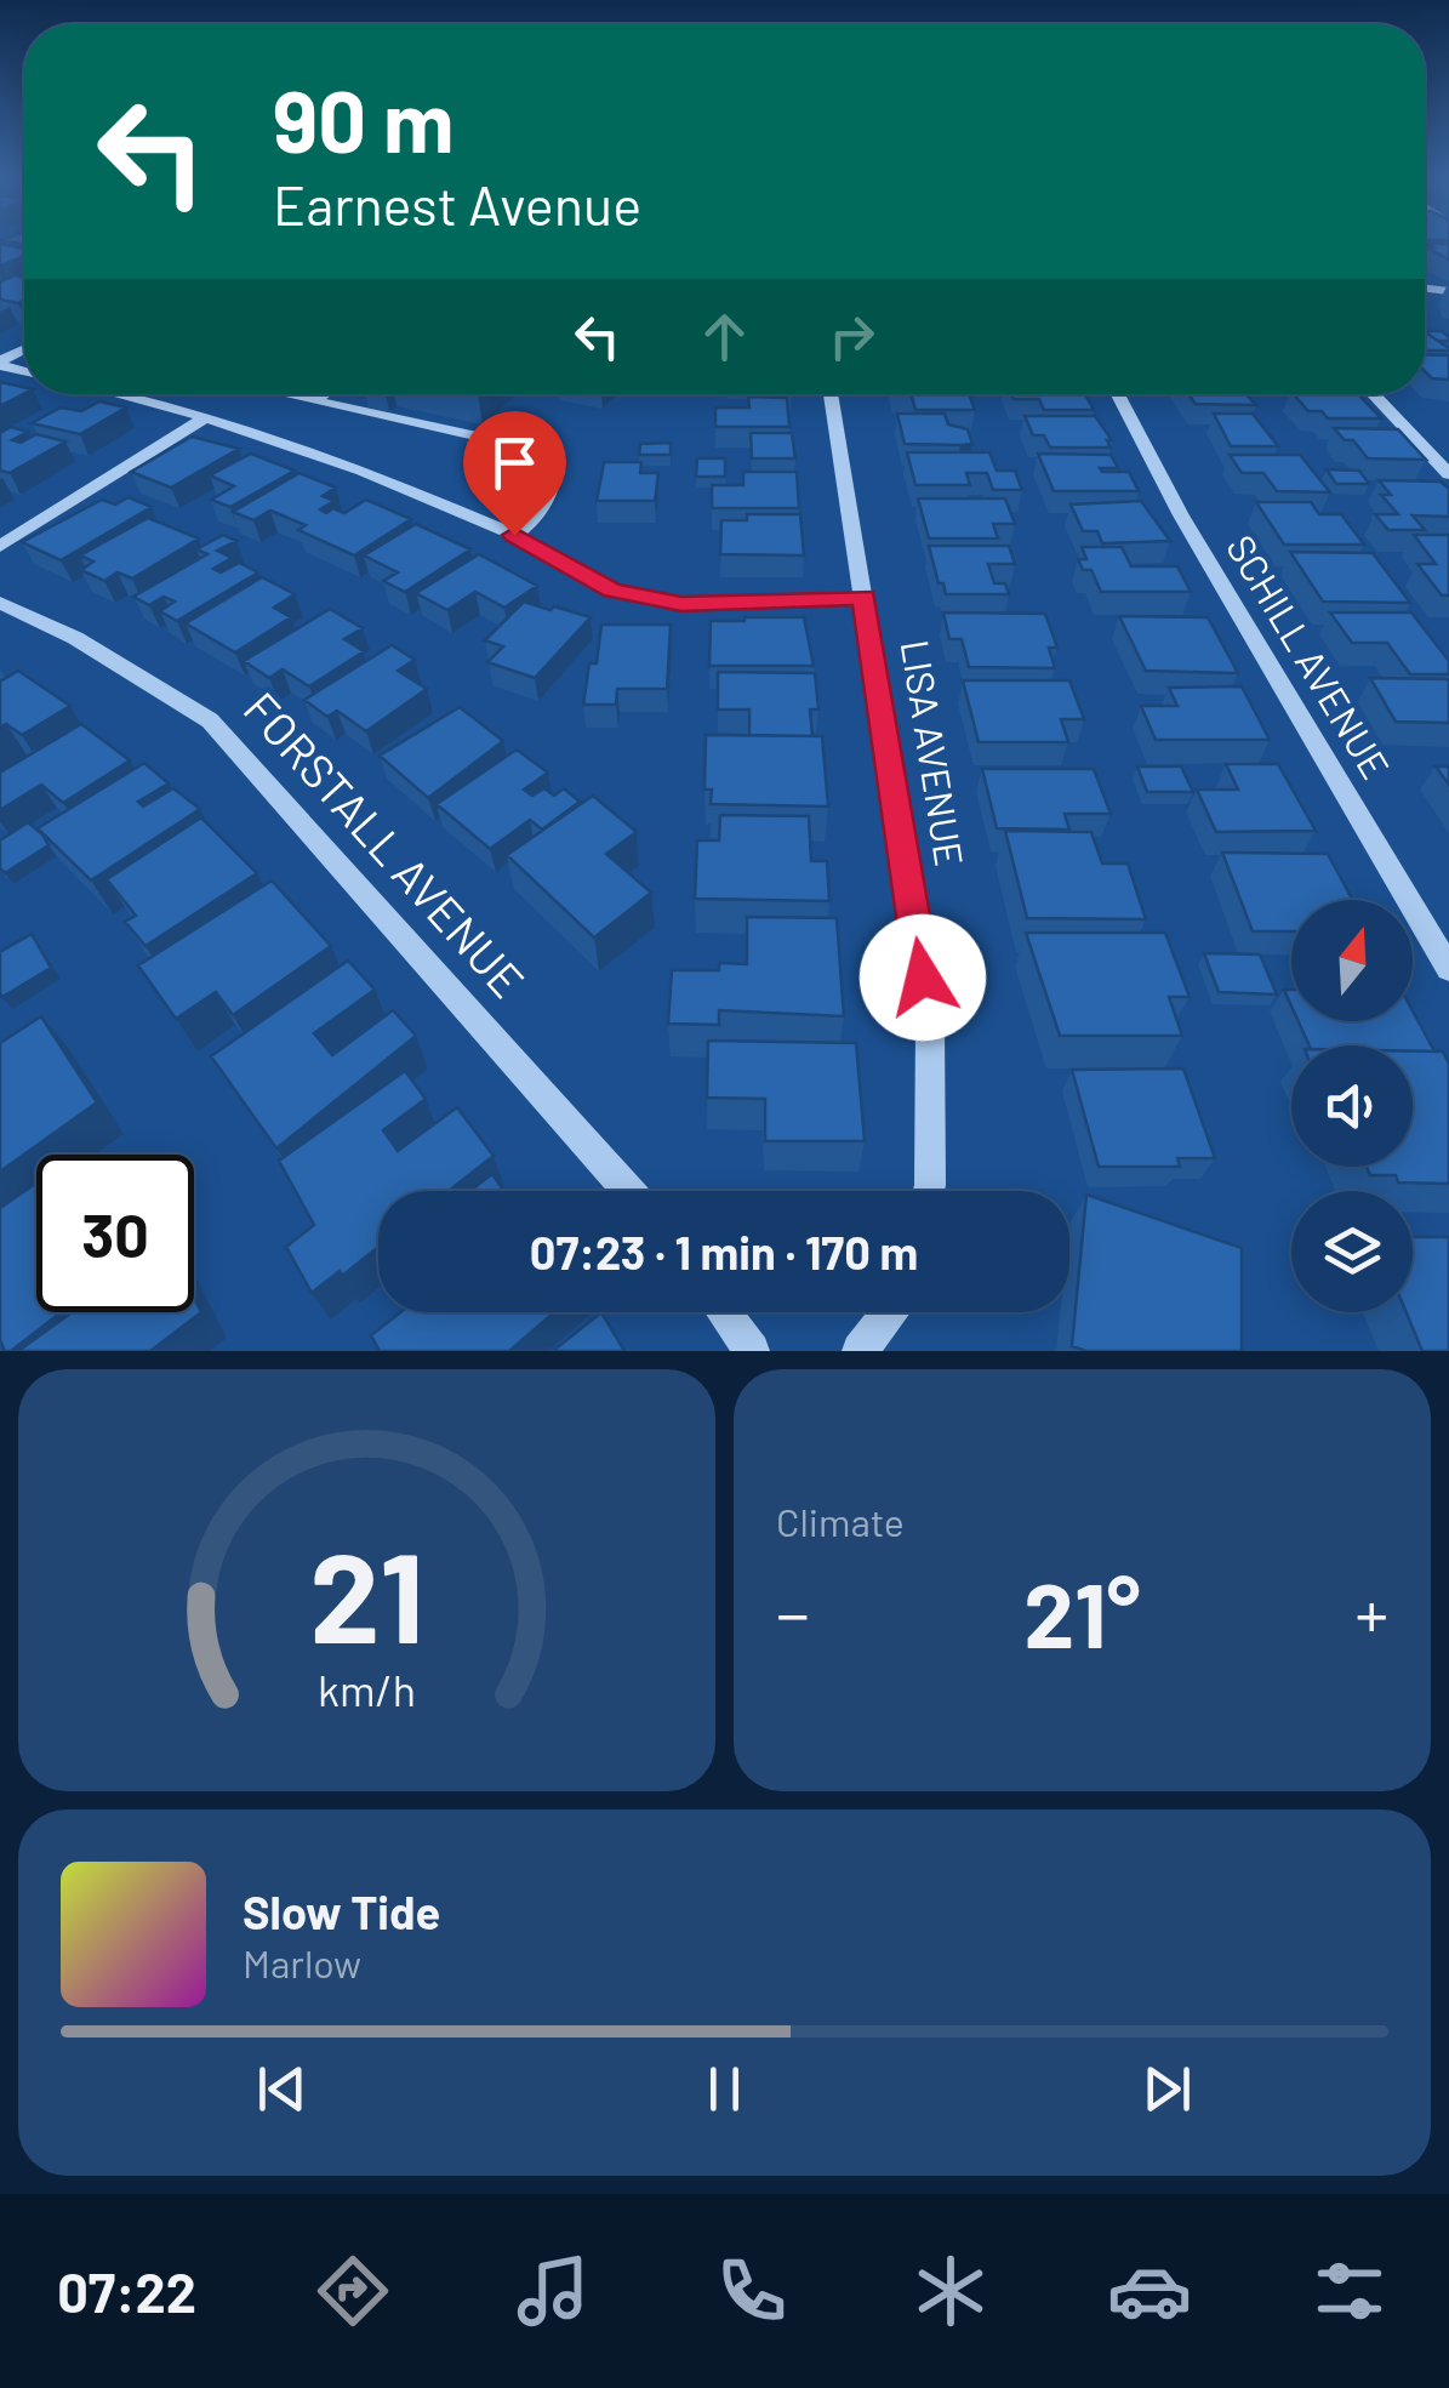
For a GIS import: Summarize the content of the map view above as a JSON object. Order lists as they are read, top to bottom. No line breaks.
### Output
{"streets":{"street":["SCHILL AVENUE","LISA AVENUE","FORSTALL AVENUE"]},"north":"top","page":{"turn":["90 m","Earnest Avenue"],"limit":"30","trip":"07:23 · 1 min · 170 m","tile":"Climate","heat":["−","21°","+"],"song":["Slow Tide","Marlow"],"tabs":"07:22","gauge":["21","km/h"]}}
